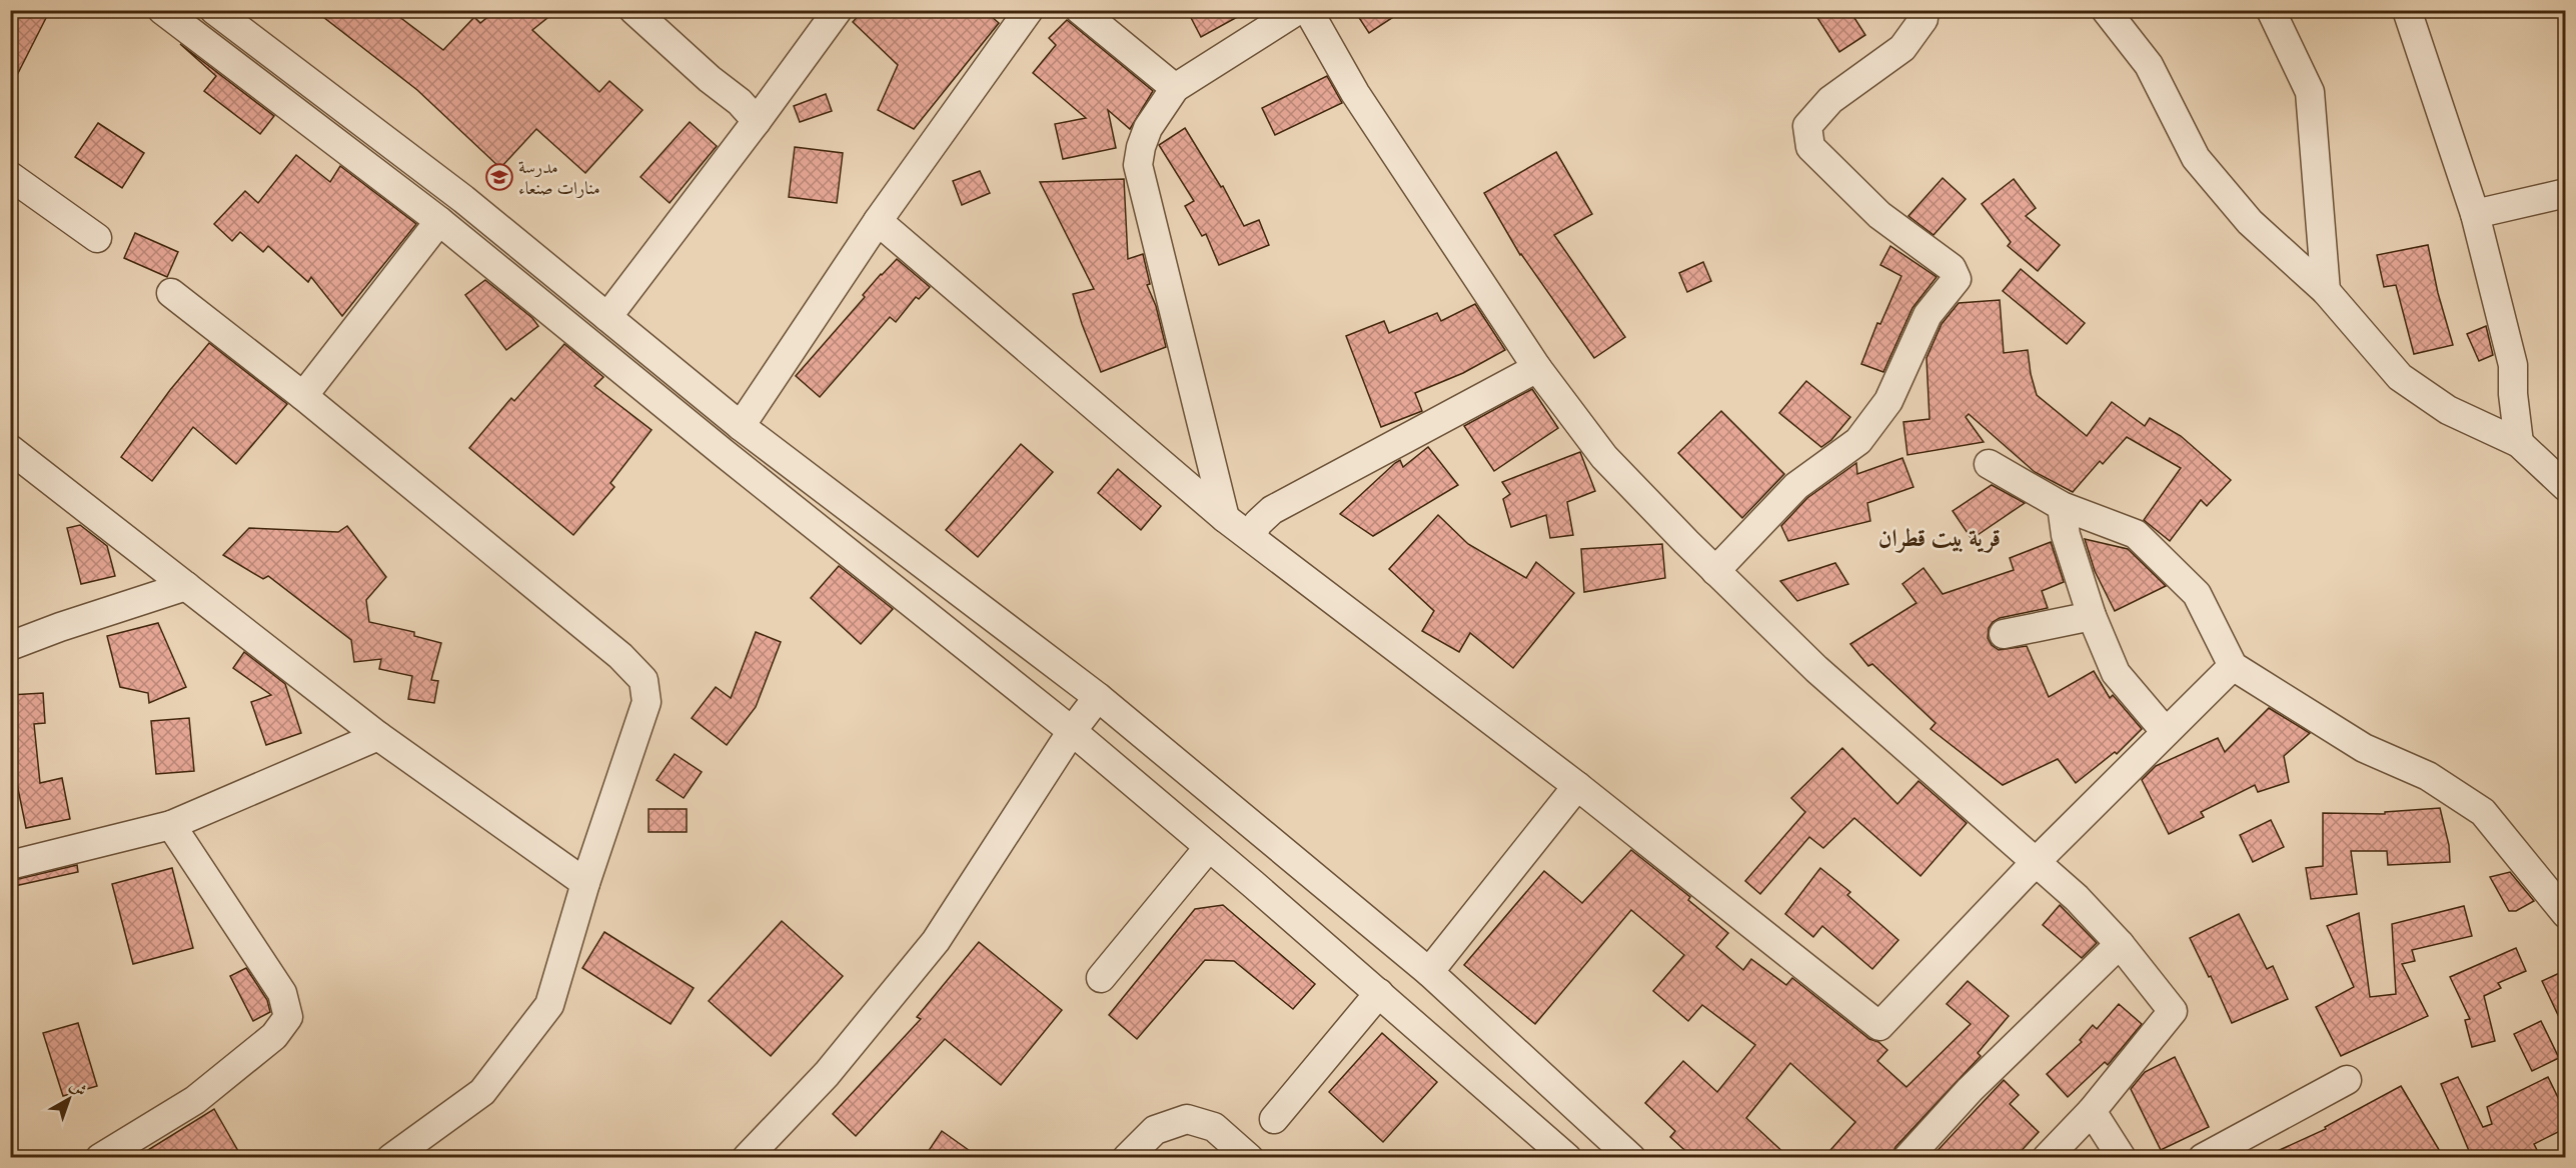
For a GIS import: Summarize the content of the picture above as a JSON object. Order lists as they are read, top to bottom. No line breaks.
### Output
{"districts":["قرية بيت قطران"],"places":{"school or university":["مدرسة منارات صنعاء"]},"north":"top right"}
